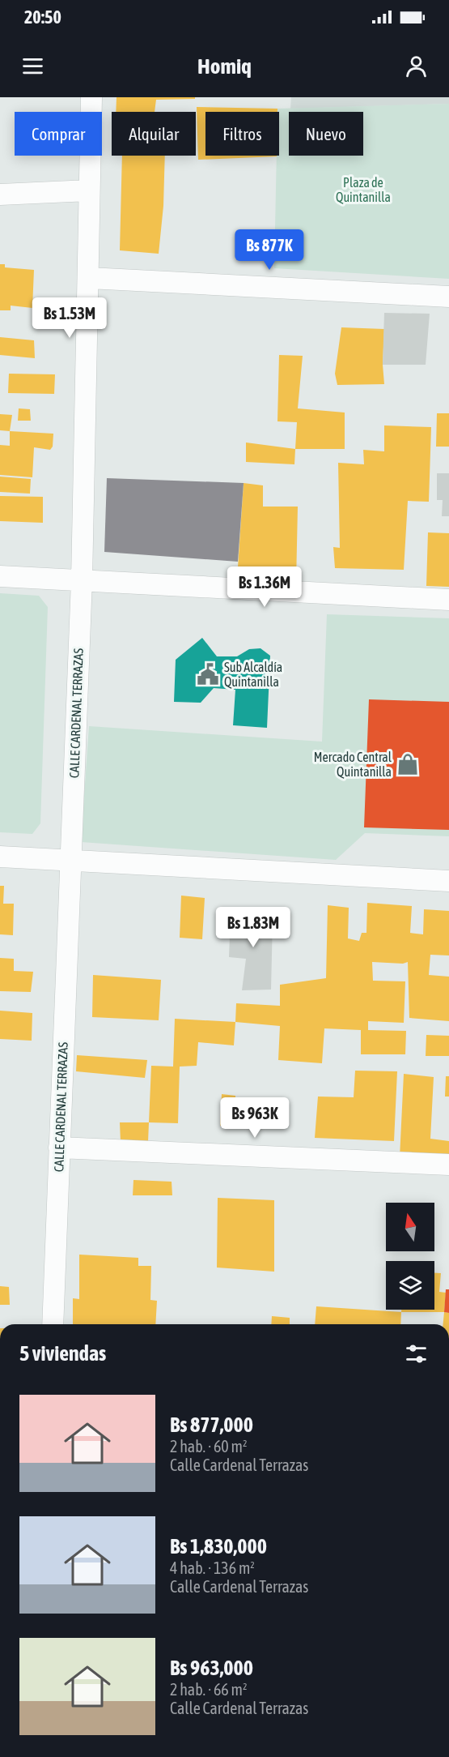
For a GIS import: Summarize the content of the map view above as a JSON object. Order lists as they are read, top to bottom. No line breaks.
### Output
{"streets":{"street":["CALLE CARDENAL TERRAZAS"]},"parks":["Plaza de Quintanilla"],"places":{"public building":["Sub Alcaldía Quintanilla"],"shop":["Mercado Central Quintanilla"]},"north":"top","page":{"status":"20:50","header":"Homiq","chip":["Comprar","Alquilar","Filtros","Nuevo"],"price":["Bs 877K","Bs 1.53M","Bs 1.36M","Bs 1.83M","Bs 963K"],"heading":"5 viviendas","list":[{"name":"Bs 877,000","note":"2 hab. · 60 m² · Calle Cardenal Terrazas"},{"name":"Bs 1,830,000","note":"4 hab. · 136 m² · Calle Cardenal Terrazas"},{"name":"Bs 963,000","note":"2 hab. · 66 m² · Calle Cardenal Terrazas"}]}}
